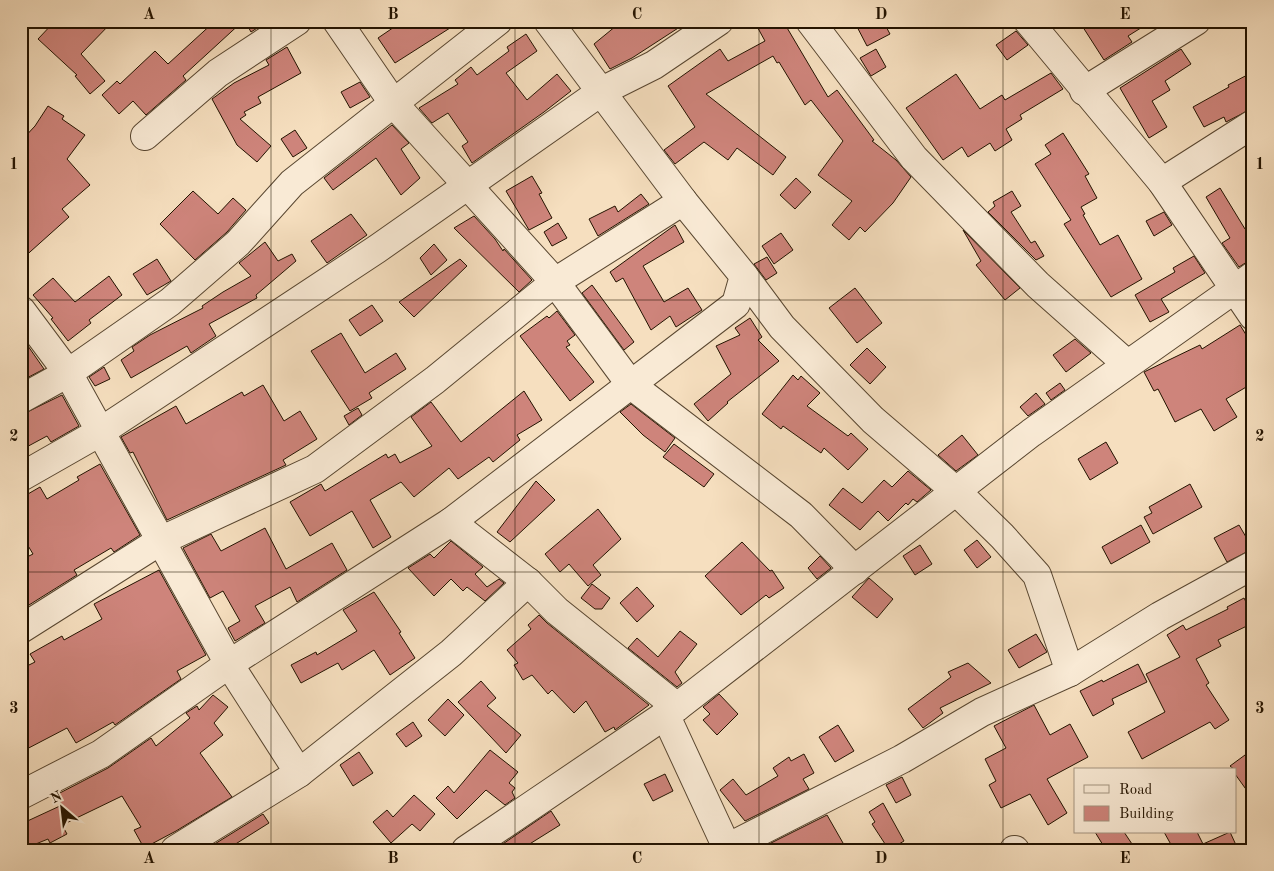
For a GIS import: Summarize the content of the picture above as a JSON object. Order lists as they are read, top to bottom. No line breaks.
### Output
{"legend":["Road","Building"],"north":"top left","grid":{"columns":["A","B","C","D","E"],"rows":["1","2","3"]}}
